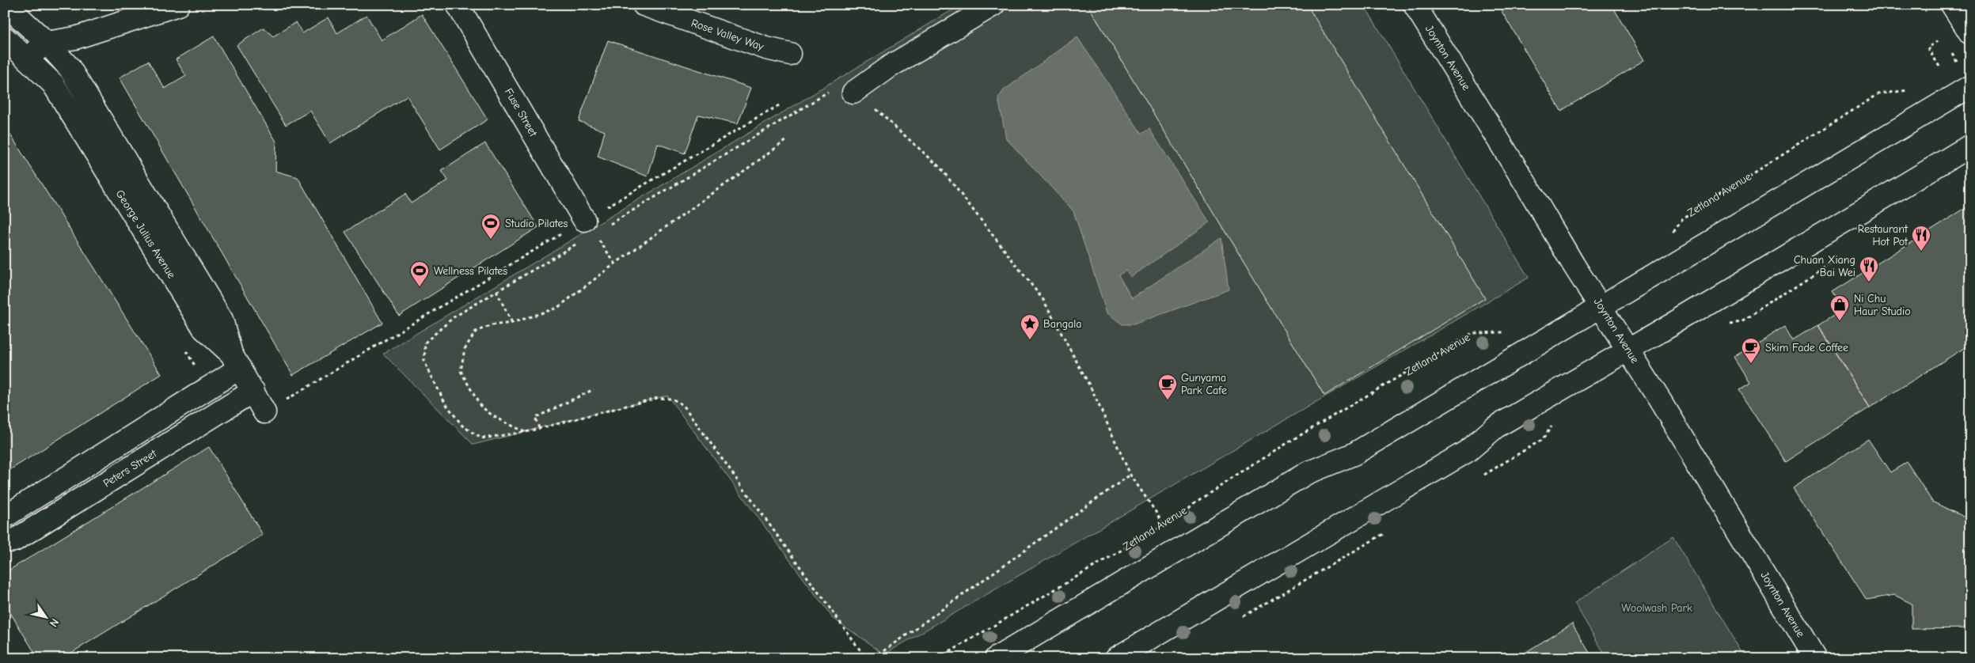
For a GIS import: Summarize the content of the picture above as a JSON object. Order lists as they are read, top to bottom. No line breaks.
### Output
{"streets":{"street":["Rose Valley Way","Joynton Avenue","Fuse Street","George Julius Avenue","Peters Street"],"path":["Zetland Avenue"]},"crossings":[["George Julius Avenue","Peters Street"]],"parks":["Woolwash Park"],"places":{"sports":["Studio Pilates","Wellness Pilates"],"restaurant":["Restaurant Hot Pot","Chuan Xiang Bai Wei"],"shop":["Ni Chu Haur Studio"],"place":["Bangala"],"cafe":["Skim Fade Coffee","Gunyama Park Cafe"]},"north":"bottom right"}
